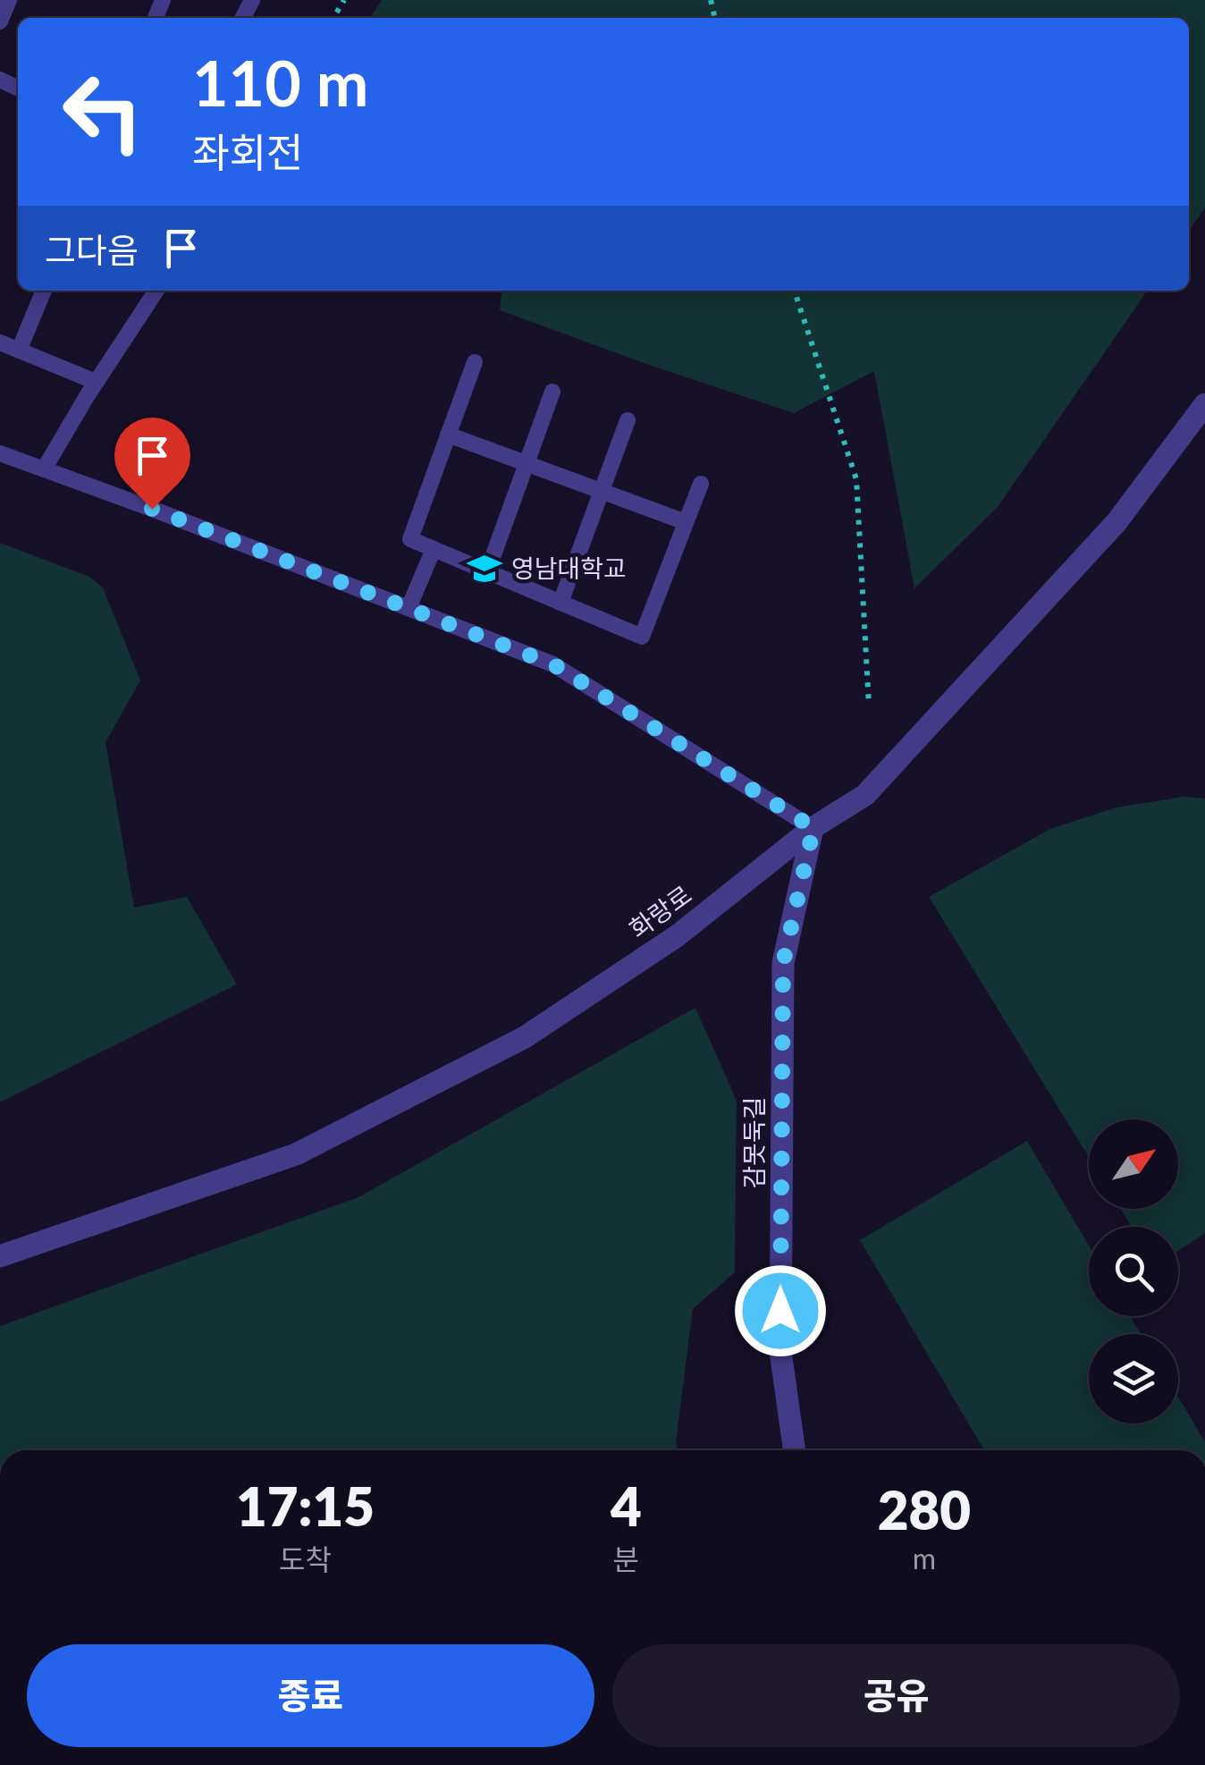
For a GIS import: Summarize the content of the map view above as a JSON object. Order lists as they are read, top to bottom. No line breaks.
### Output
{"streets":{"street":["화랑로","감못둑길"]},"crossings":[["화랑로","감못둑길"]],"places":{"school or university":["영남대학교"]},"north":"top right","page":{"turn":["110 m","좌회전"],"then":"그다음","eta":["17:15","도착","4","분","280","m"],"buttons":["종료","공유"]}}
